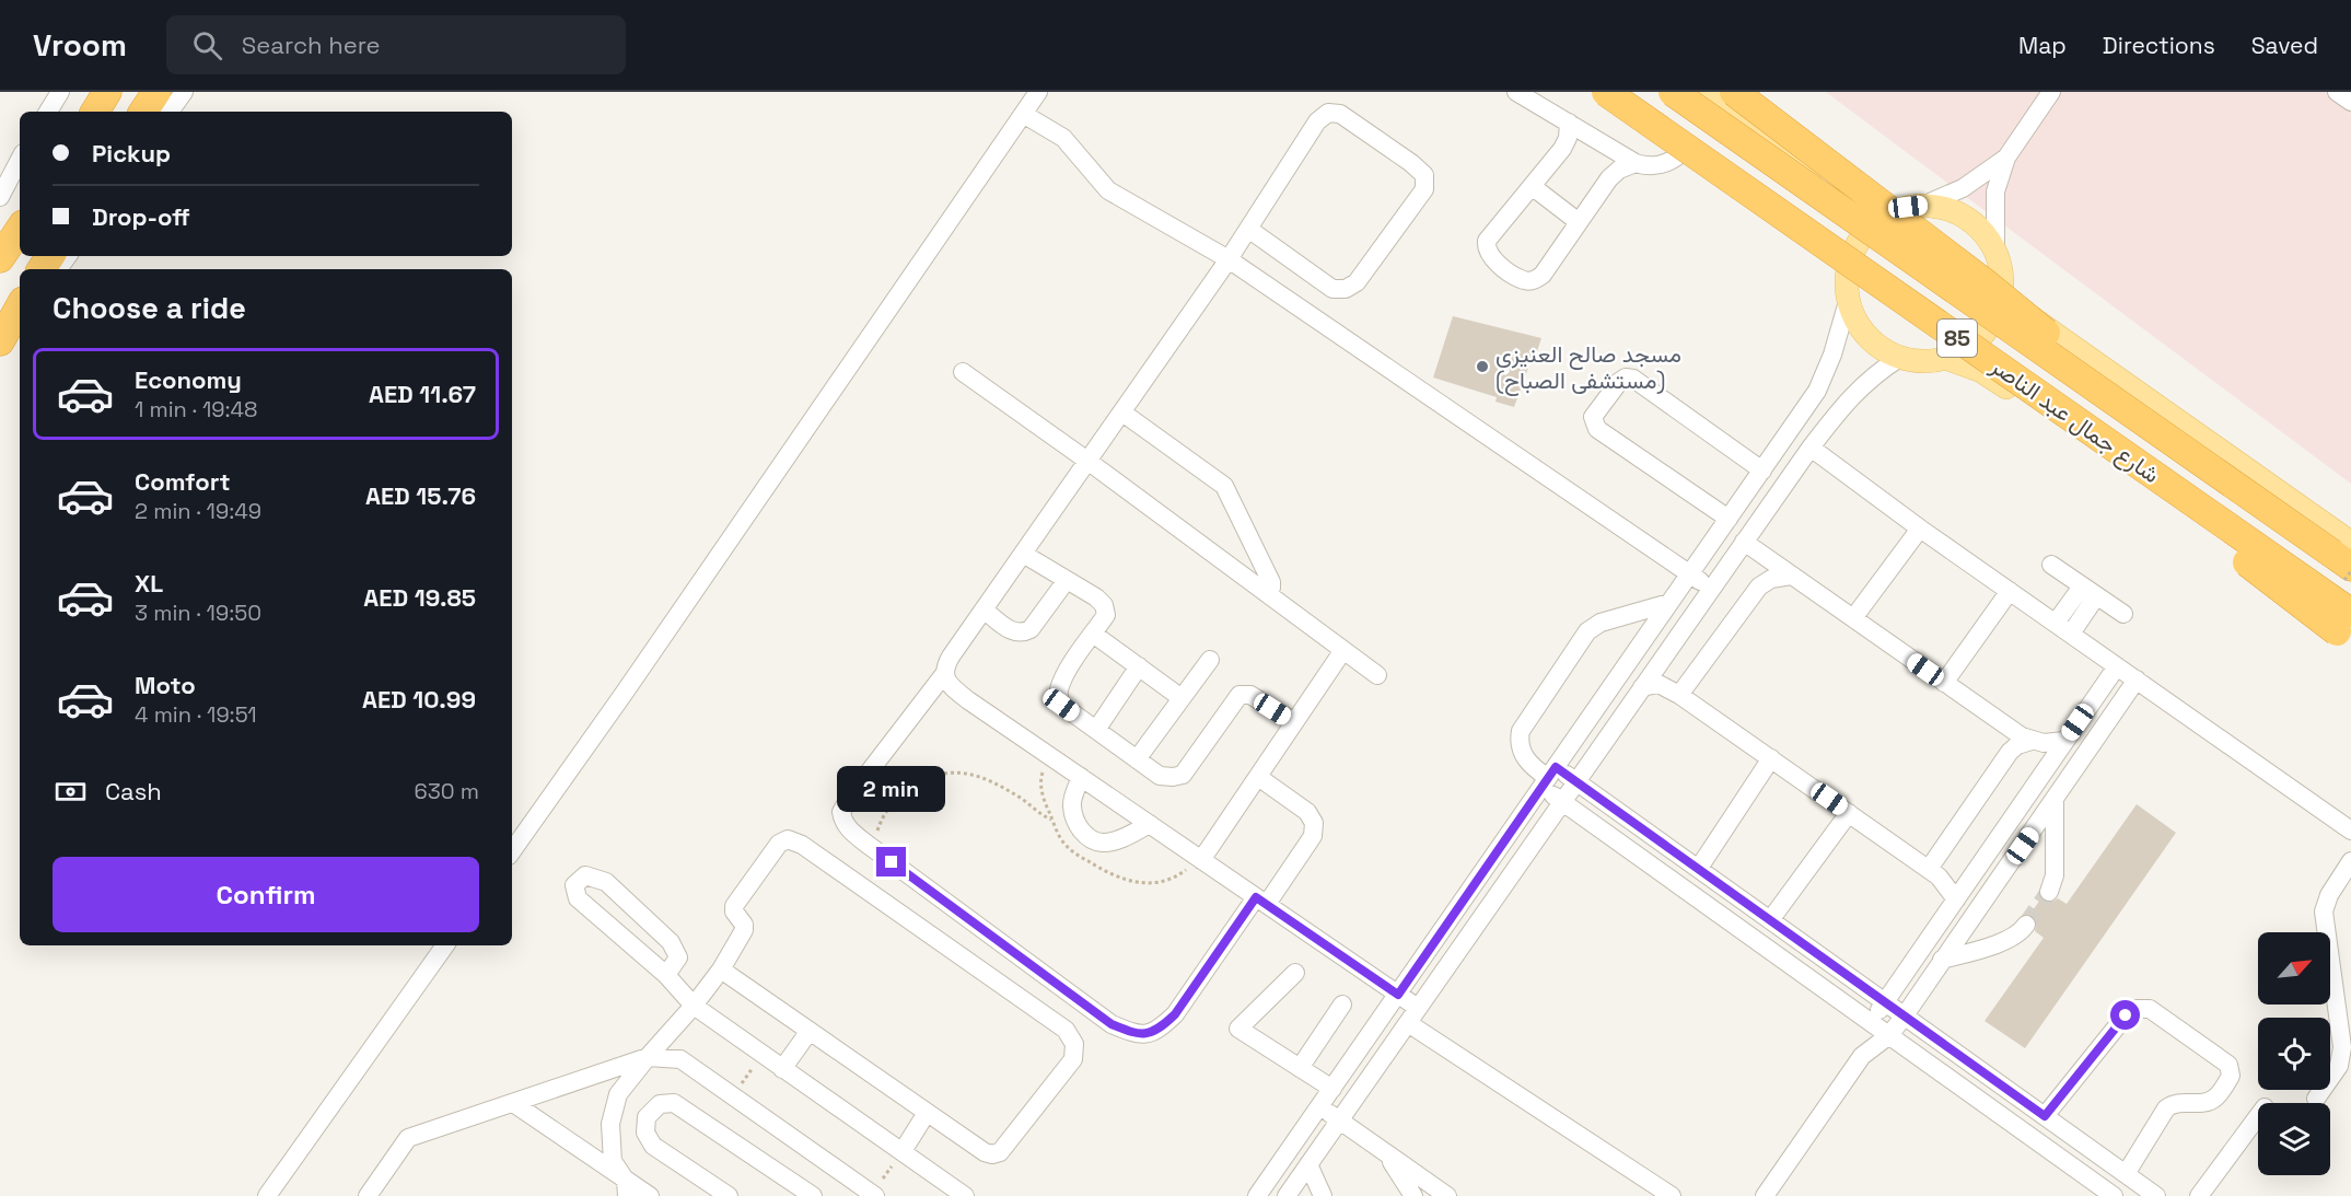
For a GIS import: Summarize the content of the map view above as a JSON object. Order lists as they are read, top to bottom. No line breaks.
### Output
{"streets":{"highway":["85","شارع جمال عبد الناصر"]},"places":["مسجد صالح العنيزي (مستشفى الصباح)"],"north":"top right","page":{"header":"Vroom","search":"Search here","nav":["Map","Directions","Saved"],"banner":["Pickup","Drop-off"],"heading":"Choose a ride","list":[{"name":"Economy","note":"1 min · 19:48","value":"AED 11.67"},{"name":"Comfort","note":"2 min · 19:49","value":"AED 15.76"},{"name":"XL","note":"3 min · 19:50","value":"AED 19.85"},{"name":"Moto","note":"4 min · 19:51","value":"AED 10.99"}],"pay":["Cash","630 m"],"bubble":"2 min","buttons":"Confirm"}}
